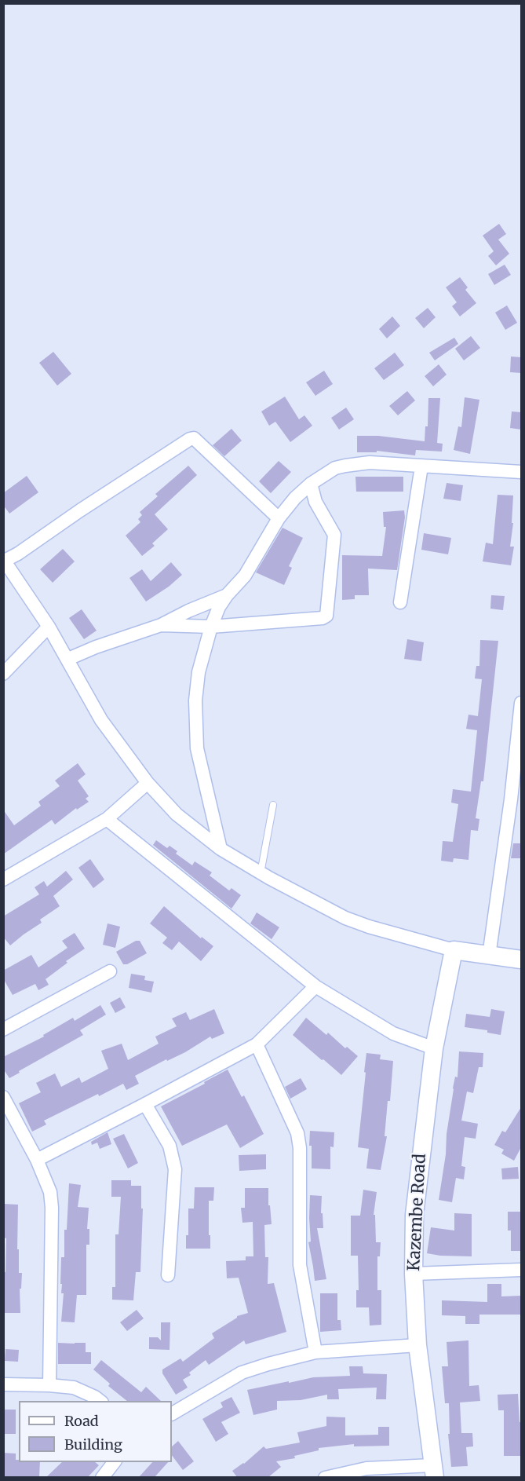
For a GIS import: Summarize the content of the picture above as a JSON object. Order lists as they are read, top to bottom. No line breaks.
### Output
{"streets":{"main road":["Kazembe Road"]},"legend":["Road","Building"]}
